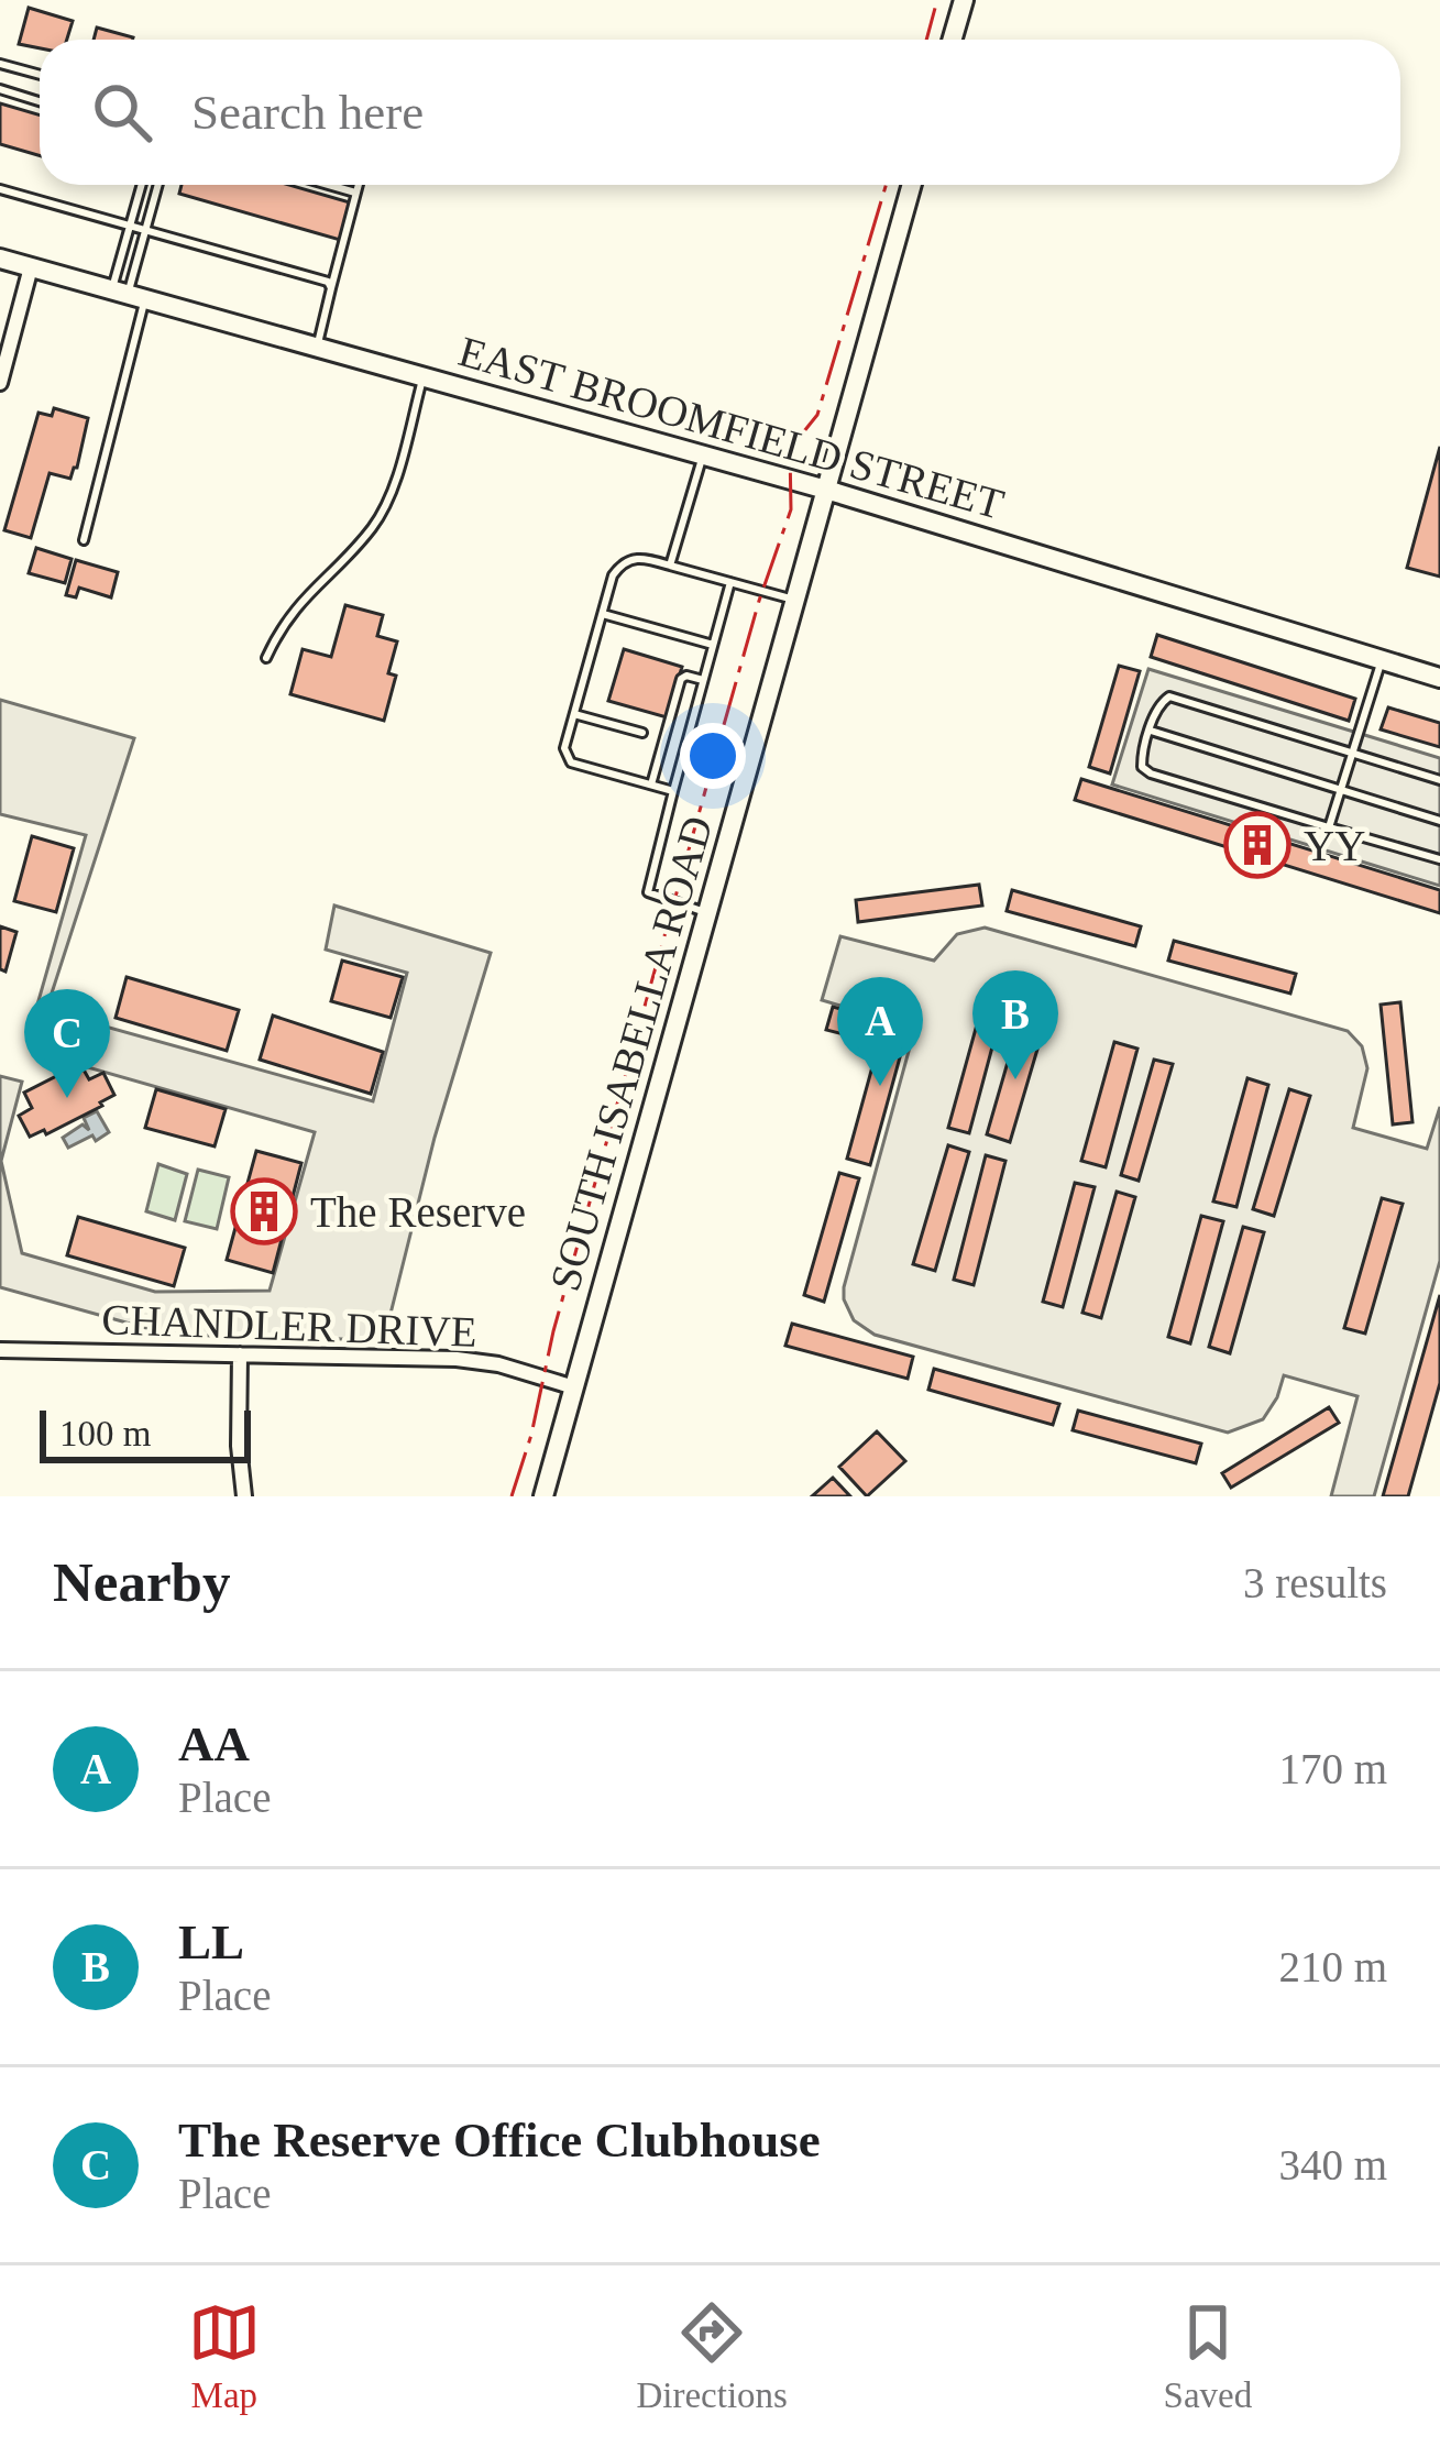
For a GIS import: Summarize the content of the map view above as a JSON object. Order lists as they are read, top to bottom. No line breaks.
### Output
{"streets":{"main road":["EAST BROOMFIELD STREET","SOUTH ISABELLA ROAD"],"street":["CHANDLER DRIVE"]},"crossings":[["EAST BROOMFIELD STREET","SOUTH ISABELLA ROAD"],["SOUTH ISABELLA ROAD","CHANDLER DRIVE"]],"places":{"building":["YY","The Reserve"]},"scale_bar":"100 m","page":{"search":"Search here","pins":["B","A","C"],"scale":"100 m","heading":["Nearby","3 results"],"list":[{"mark":"A","name":"AA","note":"Place","value":"170 m"},{"mark":"B","name":"LL","note":"Place","value":"210 m"},{"mark":"C","name":"The Reserve Office Clubhouse","note":"Place","value":"340 m"}],"nav":["Map","Directions","Saved"]}}
